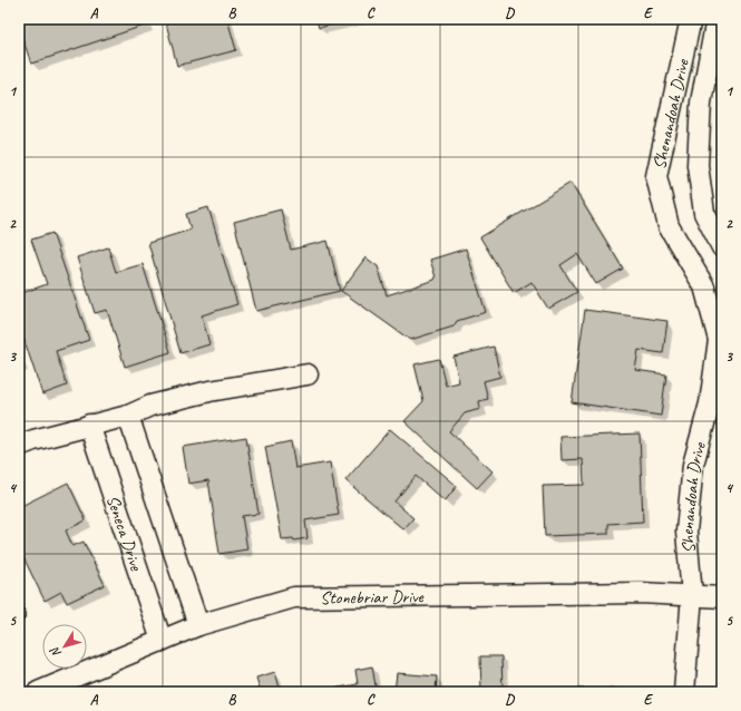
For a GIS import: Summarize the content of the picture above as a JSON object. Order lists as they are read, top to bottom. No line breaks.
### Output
{"streets":{"street":["Shenandoah Drive","Seneca Drive","Stonebriar Drive"]},"crossings":[["Shenandoah Drive","Stonebriar Drive"],["Seneca Drive","Stonebriar Drive"]],"north":"bottom left","grid":{"columns":["A","B","C","D","E"],"rows":["1","2","3","4","5"]}}
